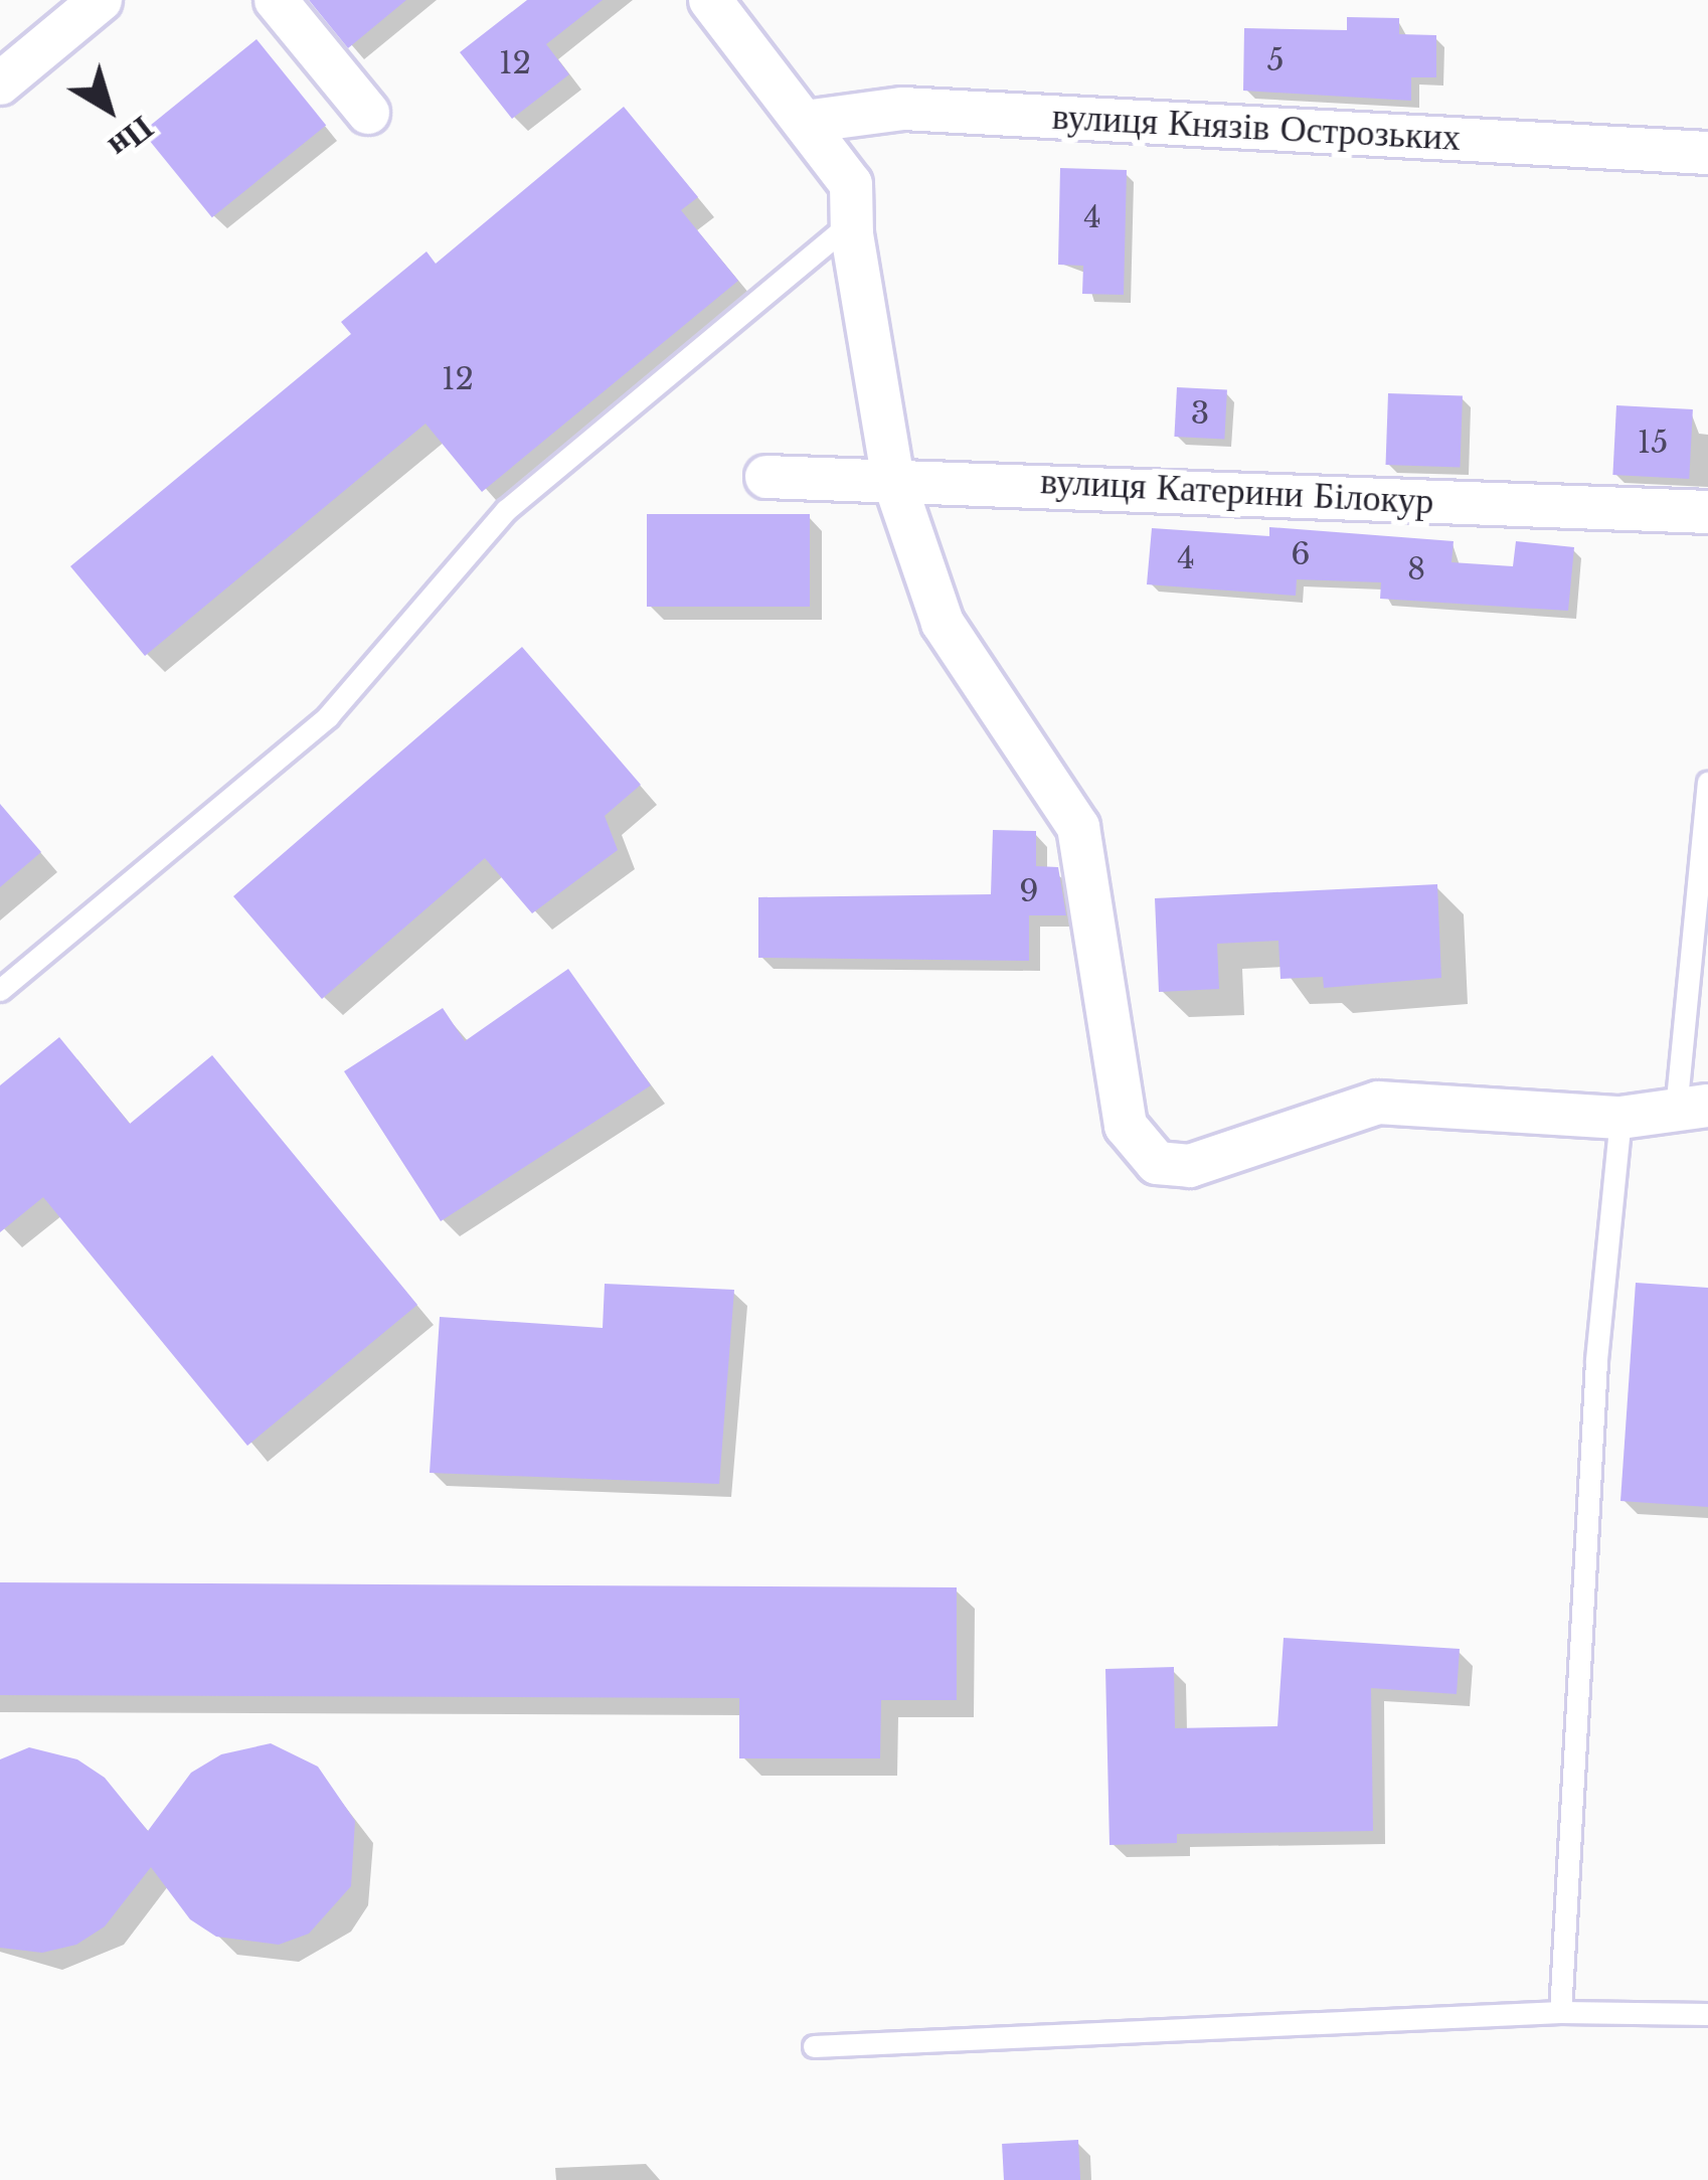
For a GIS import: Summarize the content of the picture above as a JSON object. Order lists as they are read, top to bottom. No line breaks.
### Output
{"streets":{"street":["вулиця Князів Острозьких","вулиця Катерини Білокур"]},"house_numbers":["5","12","4","12","3","15","6","4","8","9"],"north":"bottom right"}
